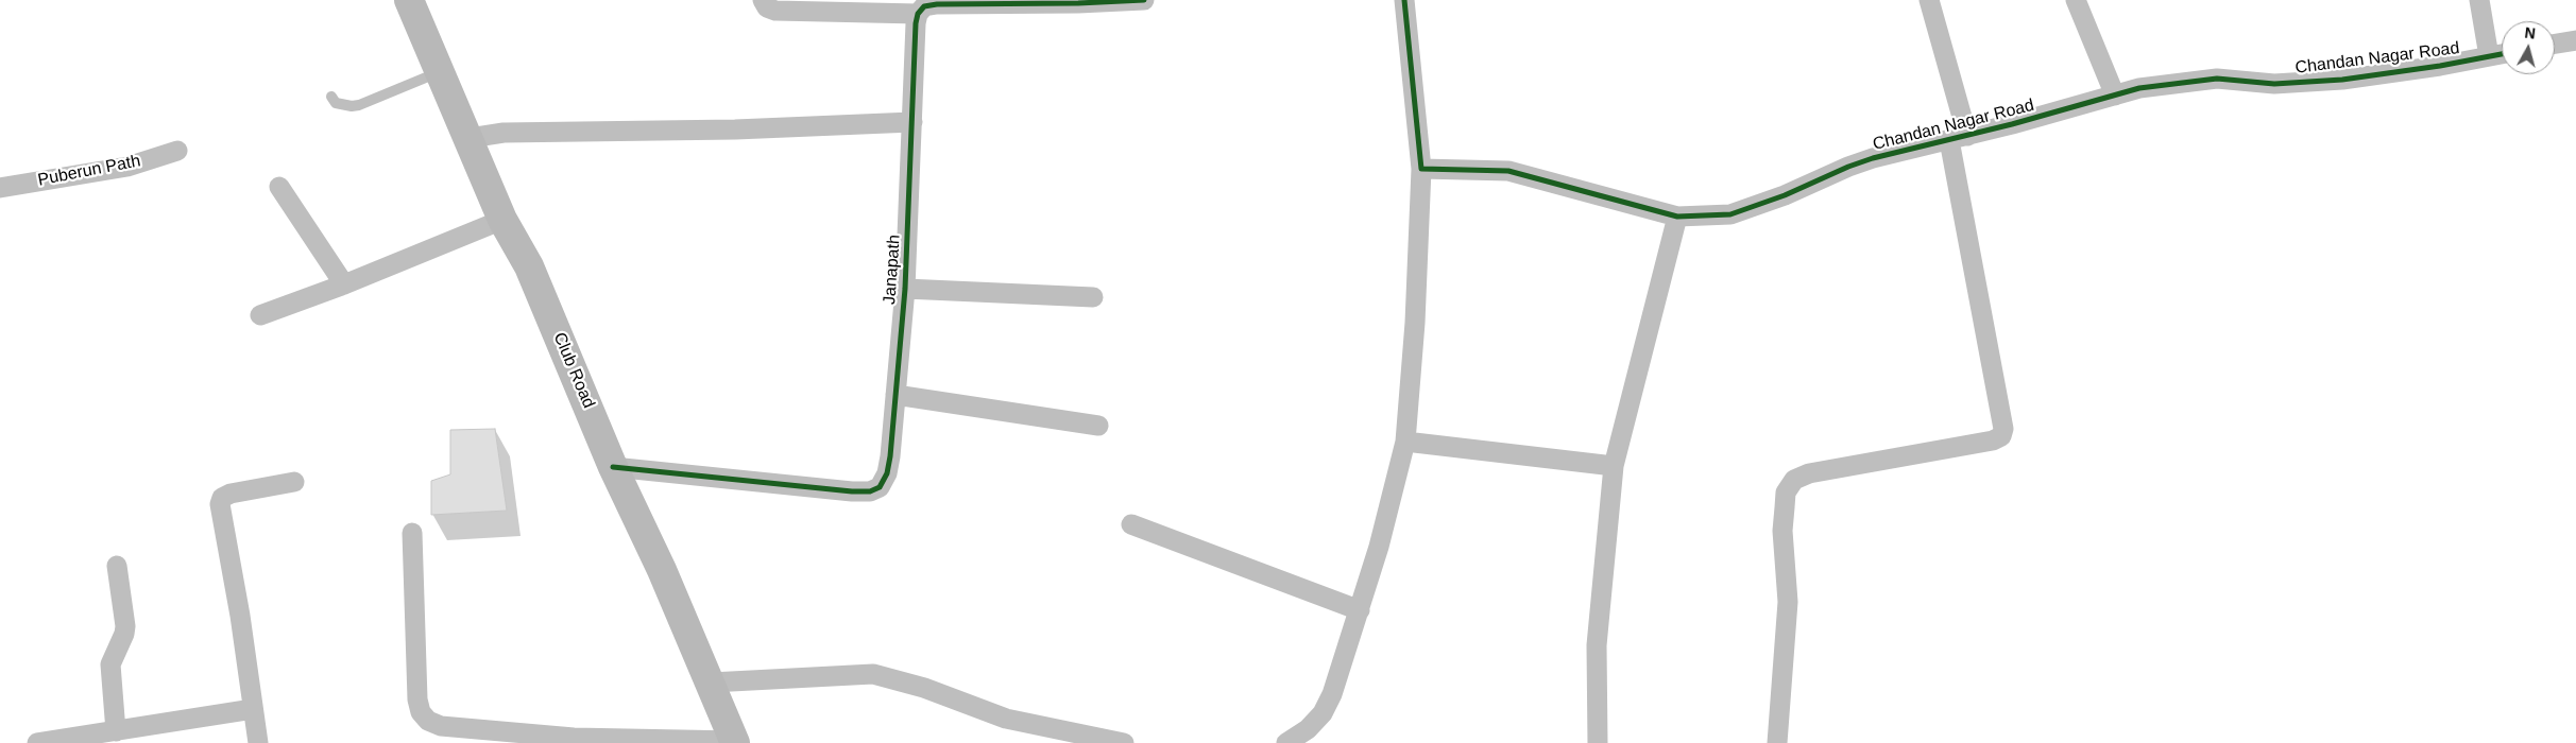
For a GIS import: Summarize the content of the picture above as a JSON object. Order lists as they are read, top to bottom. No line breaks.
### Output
{"streets":{"street":["Chandan Nagar Road","Puberun Path","Janapath","Club Road"]},"crossings":[["Janapath","Club Road"]],"north":"top"}
